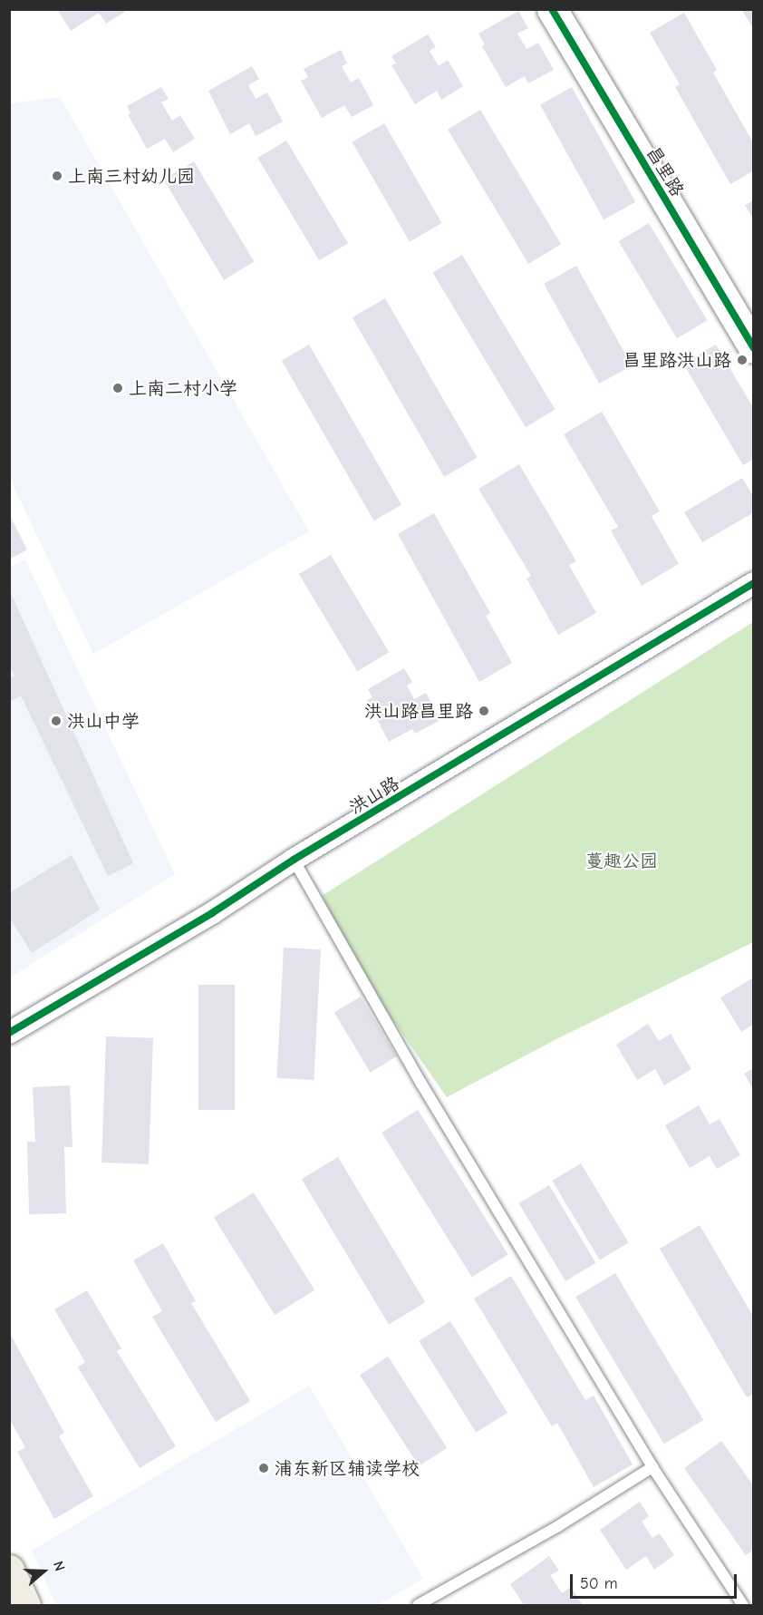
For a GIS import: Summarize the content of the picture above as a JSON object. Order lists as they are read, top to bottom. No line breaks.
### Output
{"streets":{"street":["昌里路","洪山路"]},"parks":["蔓趣公园"],"places":["上南三村幼儿园","昌里路洪山路","上南二村小学","洪山路昌里路","洪山中学","浦东新区辅读学校"],"scale_bar":"50 m","north":"right"}
